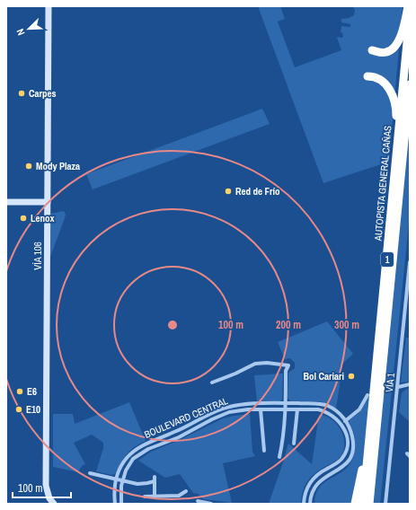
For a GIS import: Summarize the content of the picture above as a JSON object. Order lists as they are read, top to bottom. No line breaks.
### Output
{"streets":{"highway":["AUTOPISTA GENERAL CAÑAS","1"],"main road":["VÍA 106"],"street":["VÍA 1","BOULEVARD CENTRAL"]},"places":["Carpes","Mody Plaza","Red de Frío","Lenox","Bol Cariari","E6","E10"],"scale_bar":"100 m","north":"bottom left","rings":["100 m","200 m","300 m"]}
